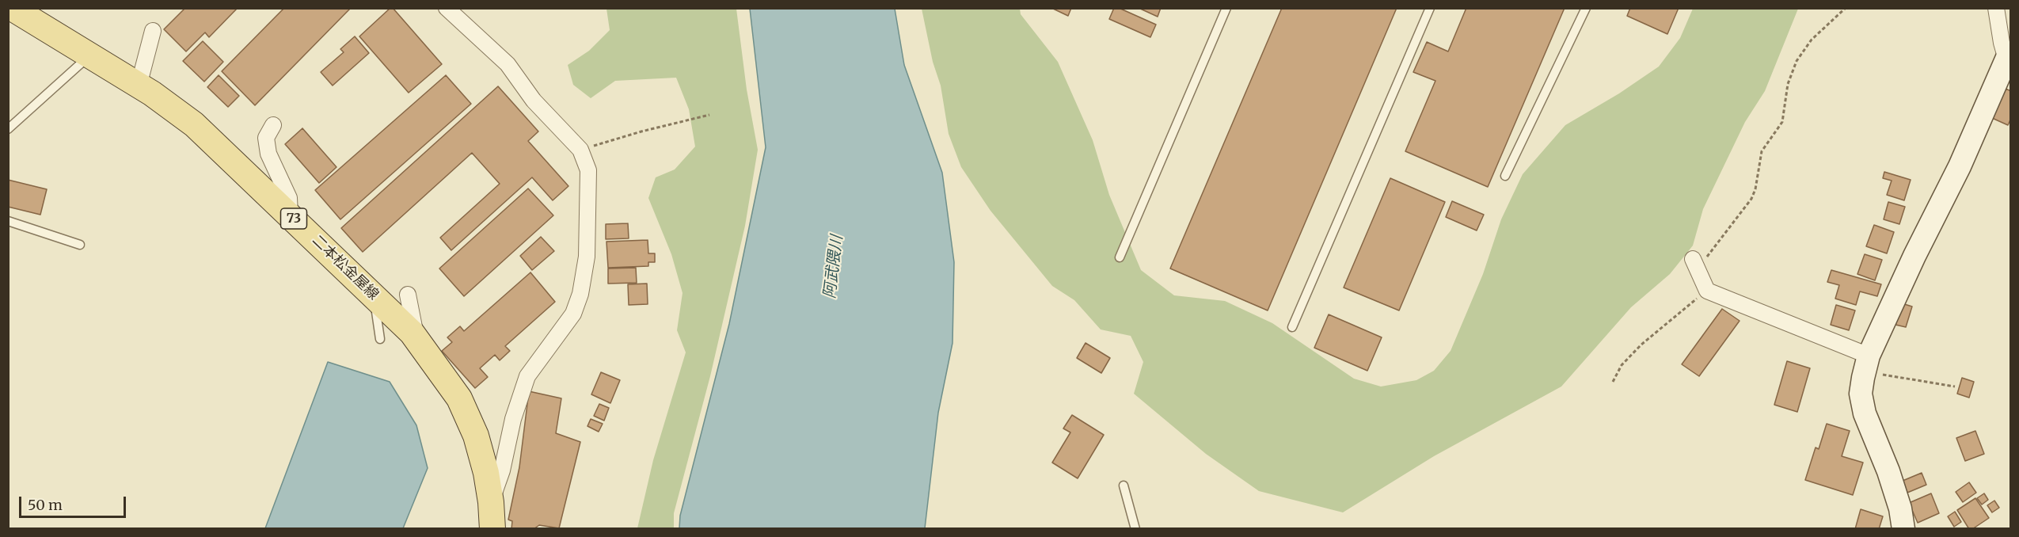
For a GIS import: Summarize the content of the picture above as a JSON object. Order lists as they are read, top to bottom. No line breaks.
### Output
{"streets":{"main road":["73","二本松金屋線"]},"water":["阿武隈川"],"scale_bar":"50 m"}
